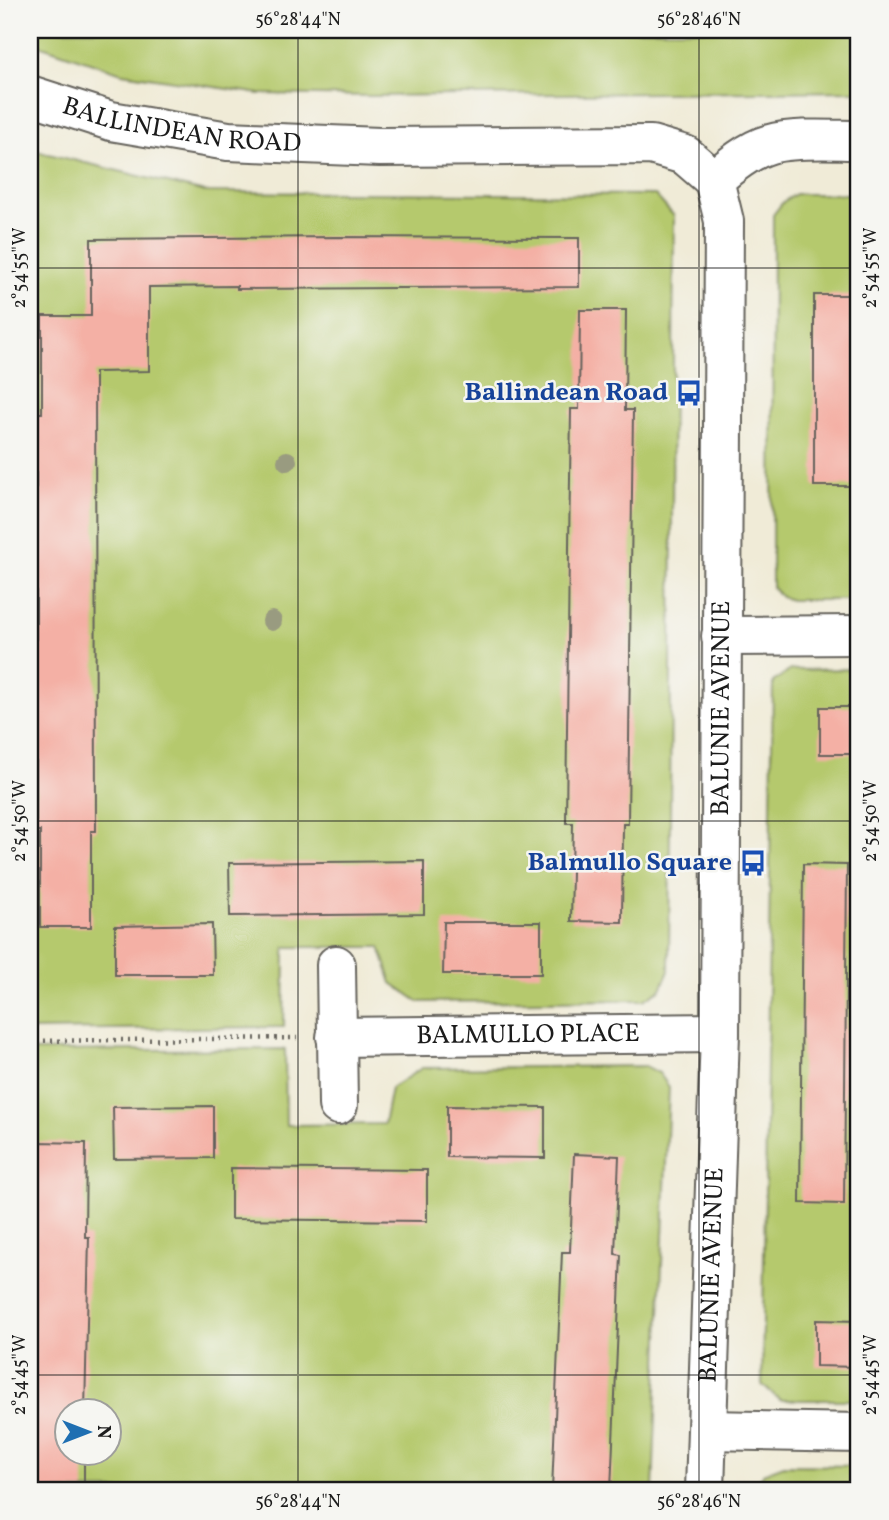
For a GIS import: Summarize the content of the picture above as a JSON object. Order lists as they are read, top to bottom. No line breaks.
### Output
{"streets":{"street":["BALLINDEAN ROAD","BALUNIE AVENUE","BALMULLO PLACE"]},"crossings":[["BALLINDEAN ROAD","BALUNIE AVENUE"],["BALUNIE AVENUE","BALMULLO PLACE"]],"places":{"bus stop":["Ballindean Road","Balmullo Square"]},"north":"right","coordinates":["56°28'44\"N","56°28'46\"N","2°54'55\"W","2°54'50\"W","2°54'45\"W"]}
